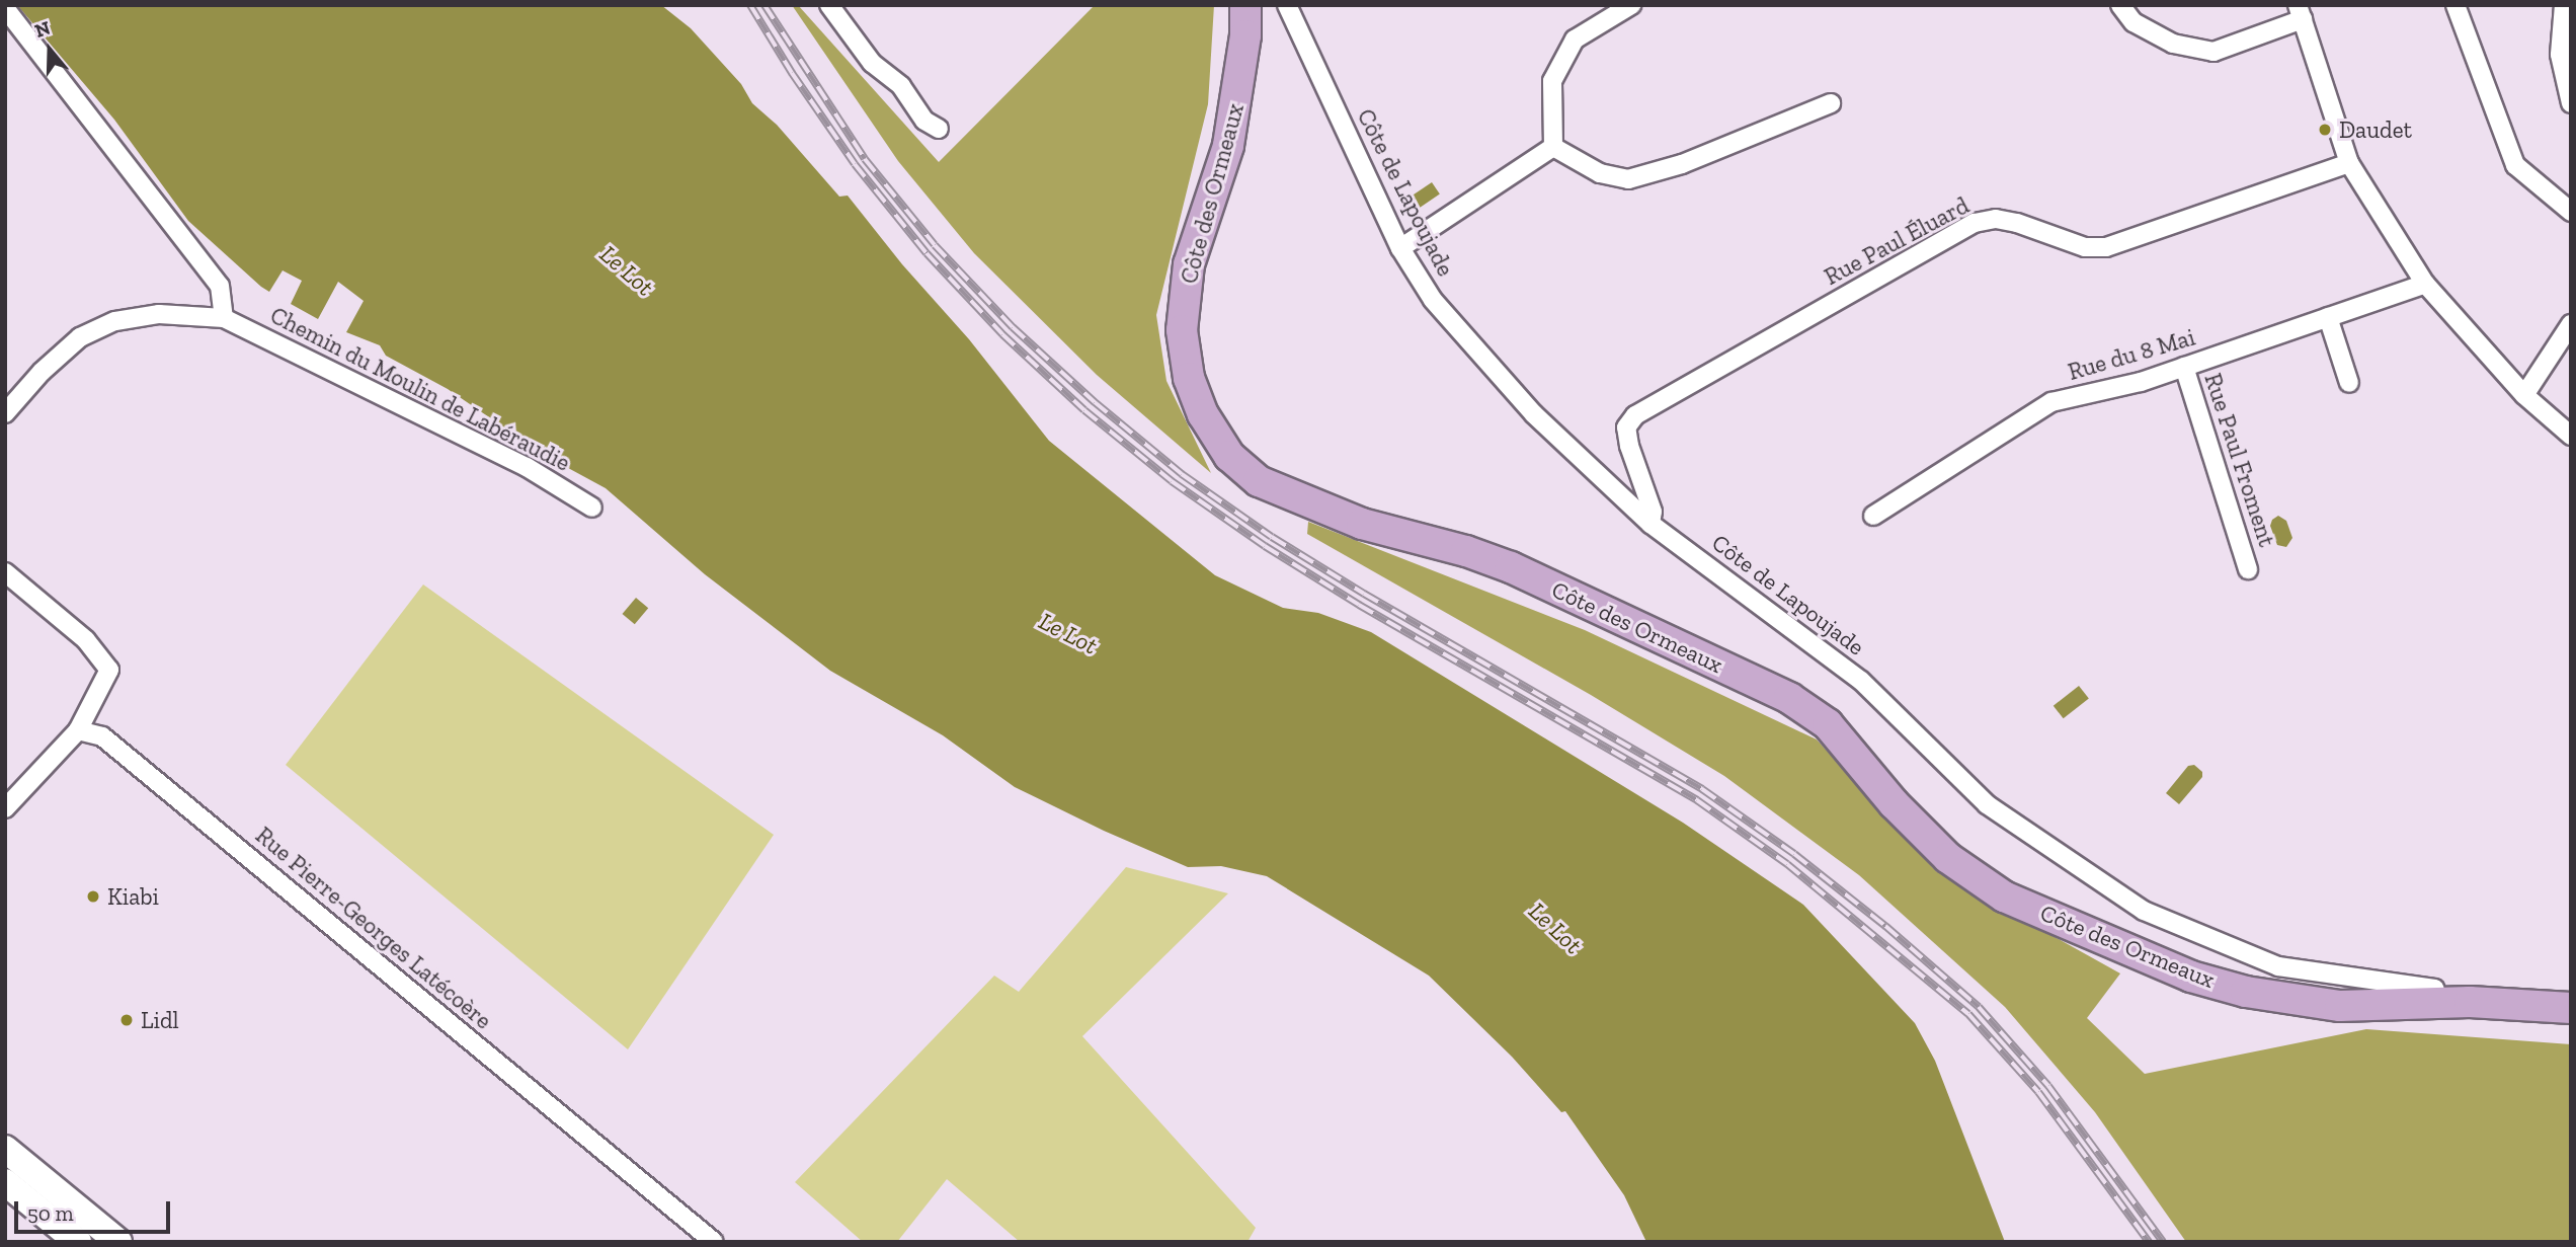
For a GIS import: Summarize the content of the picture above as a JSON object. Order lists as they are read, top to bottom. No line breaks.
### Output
{"streets":{"main road":["Côte des Ormeaux"],"street":["Côte de Lapoujade","Rue Paul Éluard","Rue du 8 Mai","Chemin du Moulin de Labéraudie","Rue Paul Froment","Rue Pierre-Georges Latécoère"]},"crossings":[["Côte de Lapoujade","Côte des Ormeaux"],["Côte de Lapoujade","Rue Paul Éluard"],["Rue du 8 Mai","Rue Paul Froment"]],"water":["Le Lot"],"places":["Daudet","Kiabi","Lidl"],"scale_bar":"50 m","north":"top"}
